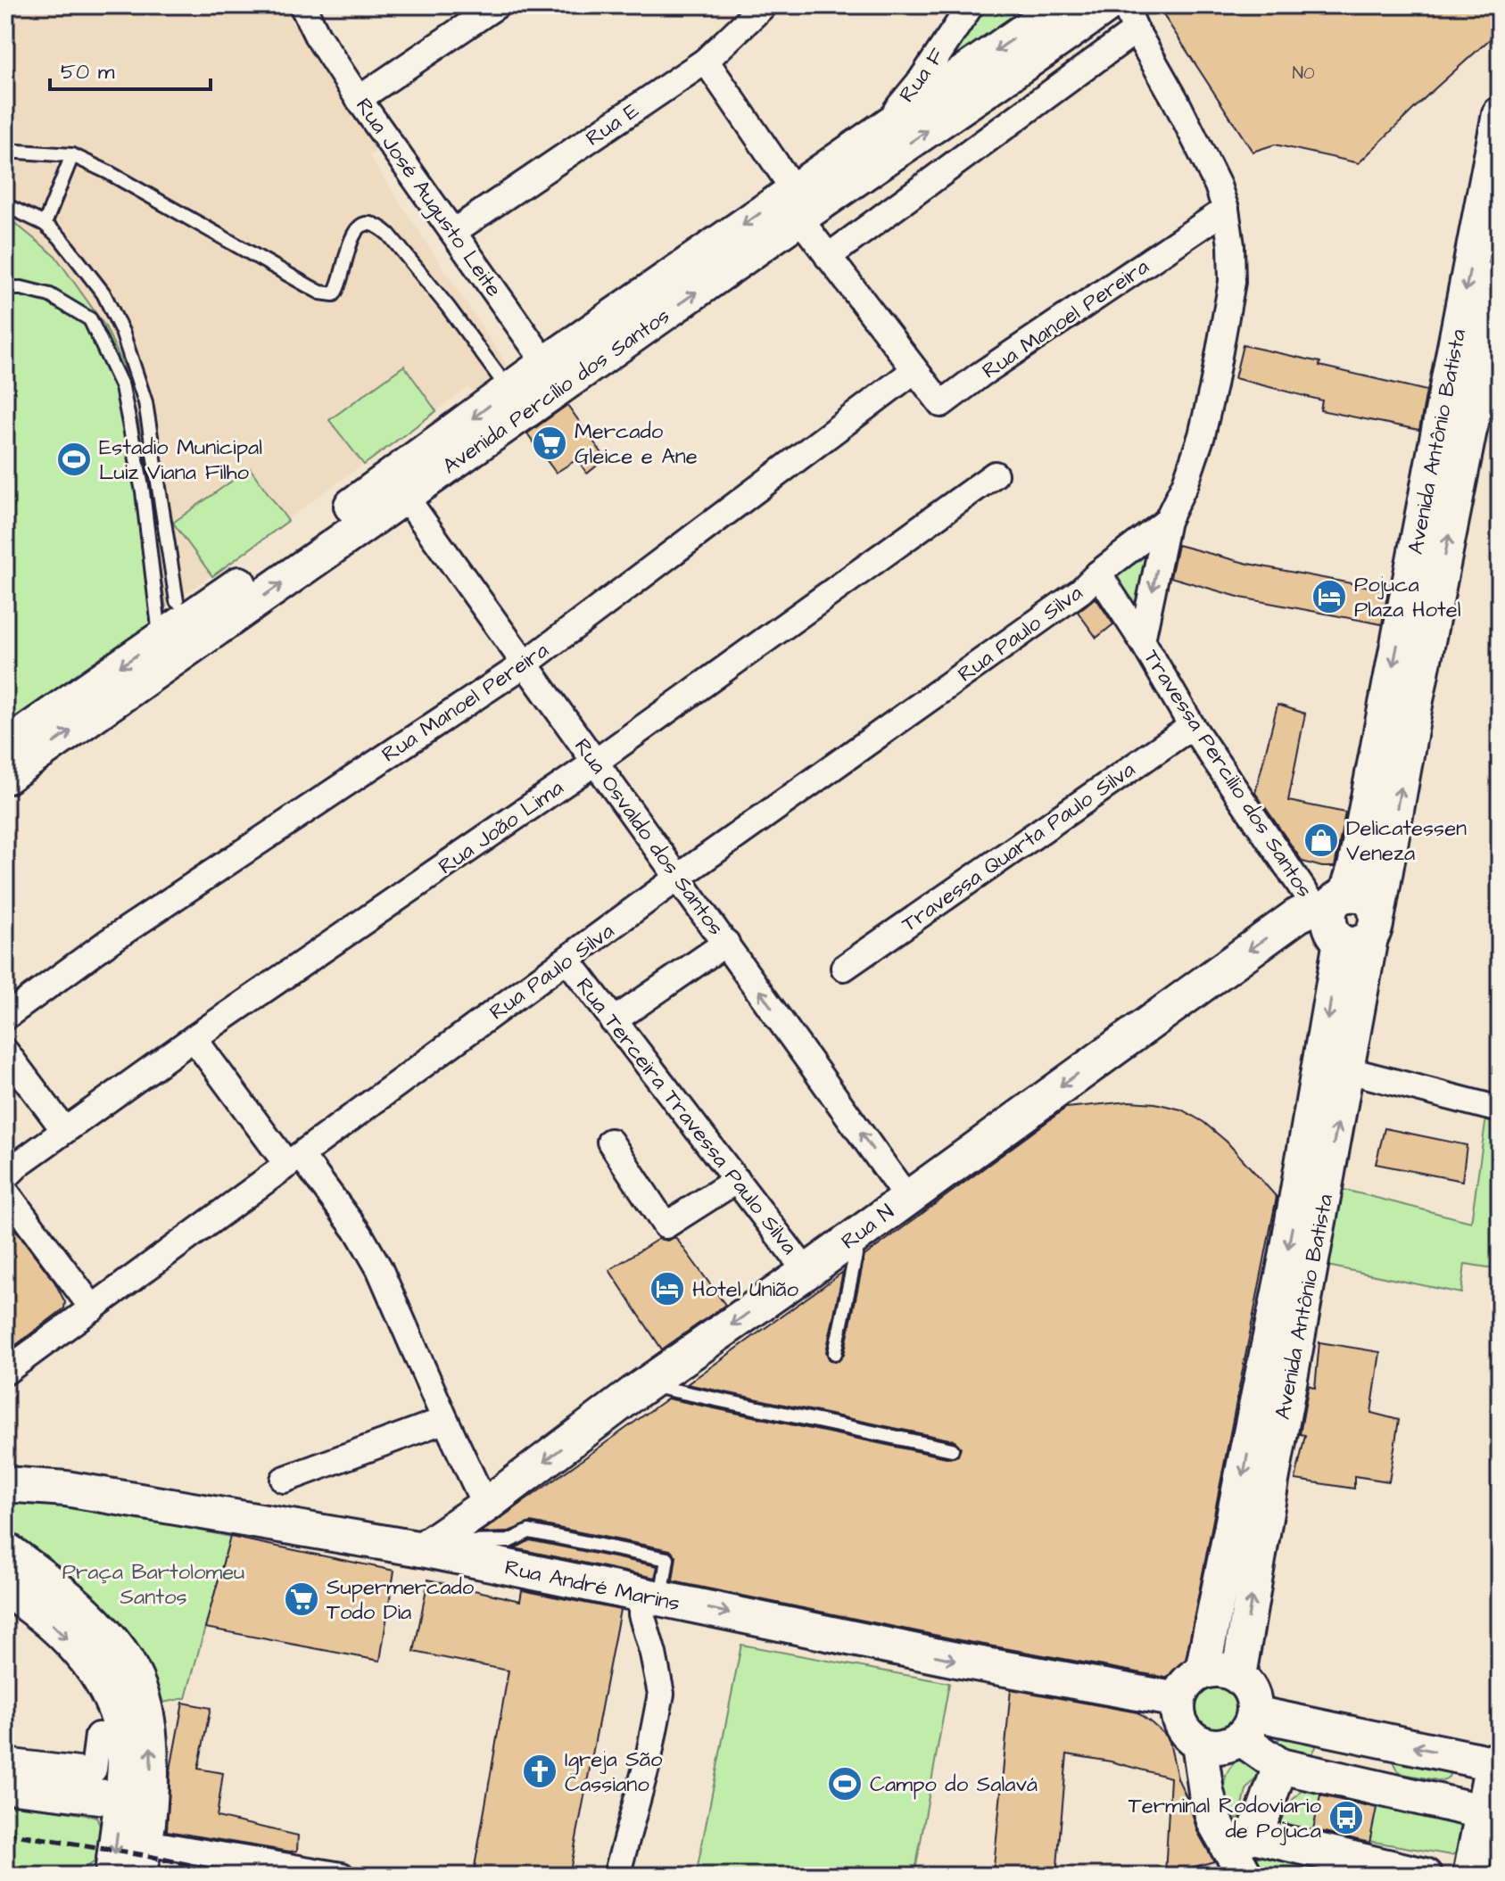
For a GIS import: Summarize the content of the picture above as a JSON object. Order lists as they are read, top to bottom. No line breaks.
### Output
{"streets":{"street":["Rua F","Rua E","Rua José Augusto Leite","Rua Manoel Pereira","Avenida Percílio dos Santos","Avenida Antônio Batista","Rua Paulo Silva","Travessa Percilio dos Santos","Rua João Lima","Rua Osvaldo dos Santos","Travessa Quarta Paulo Silva","Rua Terceira Travessa Paulo Silva","Rua N","Rua André Marins"]},"crossings":[["Rua F","Avenida Percílio dos Santos"],["Rua E","Rua José Augusto Leite"],["Rua José Augusto Leite","Avenida Percílio dos Santos"],["Rua Manoel Pereira","Avenida Percílio dos Santos"],["Rua Manoel Pereira","Rua Paulo Silva"],["Rua Manoel Pereira","Rua Osvaldo dos Santos"],["Avenida Percílio dos Santos","Rua Osvaldo dos Santos"],["Avenida Antônio Batista","Travessa Percilio dos Santos"],["Avenida Antônio Batista","Rua N"],["Avenida Antônio Batista","Rua André Marins"],["Rua Paulo Silva","Travessa Percilio dos Santos"],["Rua Paulo Silva","Rua Osvaldo dos Santos"],["Rua Paulo Silva","Rua Terceira Travessa Paulo Silva"],["Travessa Percilio dos Santos","Travessa Quarta Paulo Silva"],["Travessa Percilio dos Santos","Rua N"],["Rua João Lima","Rua Osvaldo dos Santos"],["Rua Osvaldo dos Santos","Rua N"],["Rua Terceira Travessa Paulo Silva","Rua N"],["Rua N","Rua André Marins"]],"one_way":["Rua Osvaldo dos Santos","Rua N","Rua André Marins"],"parks":["Praça Bartolomeu Santos"],"places":{"supermarket":["Mercado Gleice e Ane","Supermercado Todo Dia"],"sports":["Estadio Municipal Luiz Viana Filho","Campo do Salavá"],"hotel":["Pojuca Plaza Hotel","Hotel União"],"shop":["Delicatessen Veneza"],"church":["Igreja São Cassiano"],"bus stop":["Terminal Rodoviario de Pojuca"]},"house_numbers":["N0"],"scale_bar":"50 m"}
